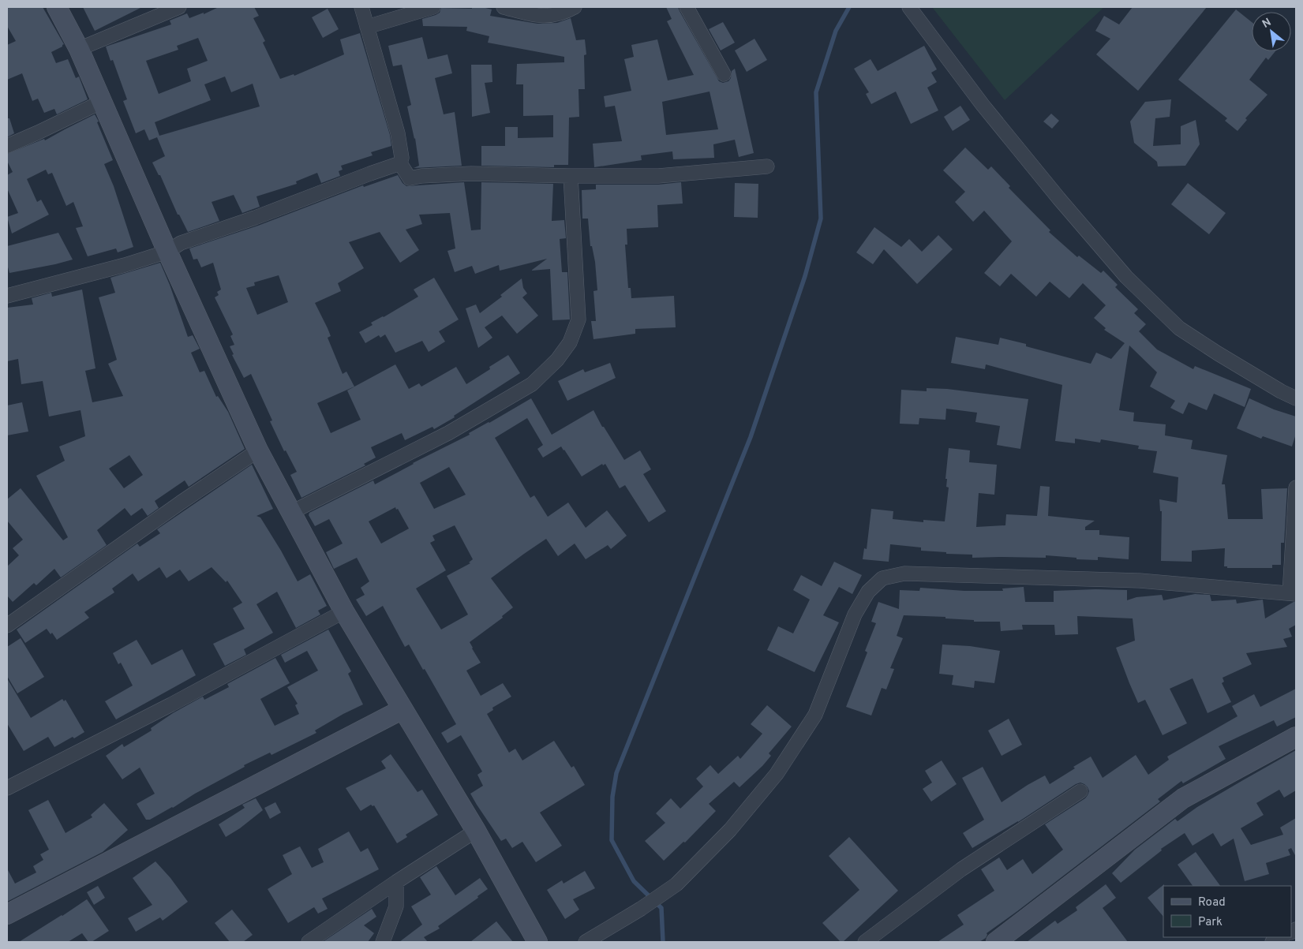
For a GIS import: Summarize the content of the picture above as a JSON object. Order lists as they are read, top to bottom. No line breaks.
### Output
{"legend":["Road","Park"],"north":"top left"}
